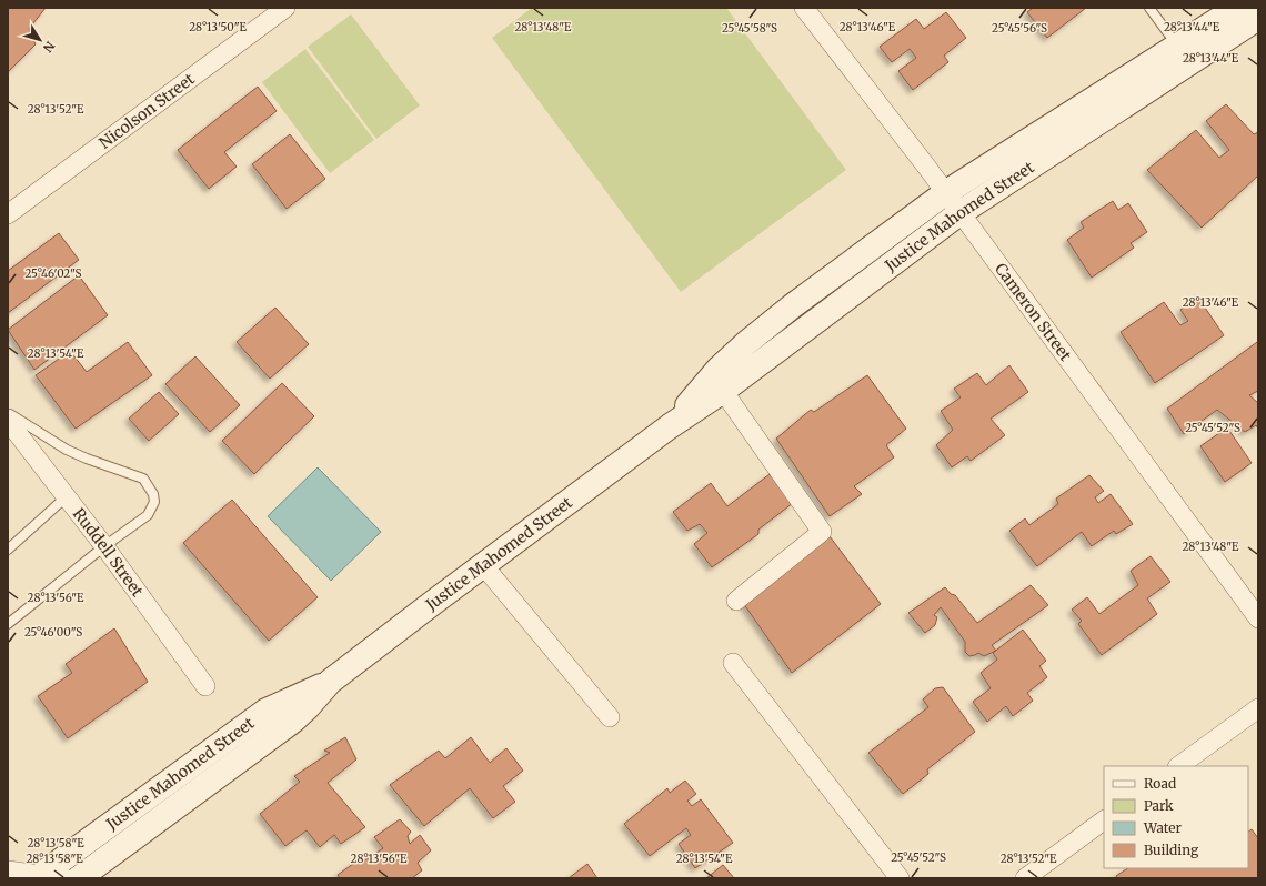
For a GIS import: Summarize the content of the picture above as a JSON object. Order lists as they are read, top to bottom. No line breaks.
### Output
{"streets":{"main road":["Justice Mahomed Street"],"street":["Nicolson Street","Cameron Street","Ruddell Street"]},"crossings":[["Justice Mahomed Street","Cameron Street"]],"legend":["Road","Park","Water","Building"],"north":"bottom right","coordinates":["28°13'44\"E","28°13'50\"E","28°13'48\"E","28°13'46\"E","25°45'58\"S","25°45'56\"S","28°13'52\"E","25°46'02\"S","28°13'54\"E","25°45'52\"S","28°13'56\"E","25°46'00\"S","28°13'58\"E"]}
